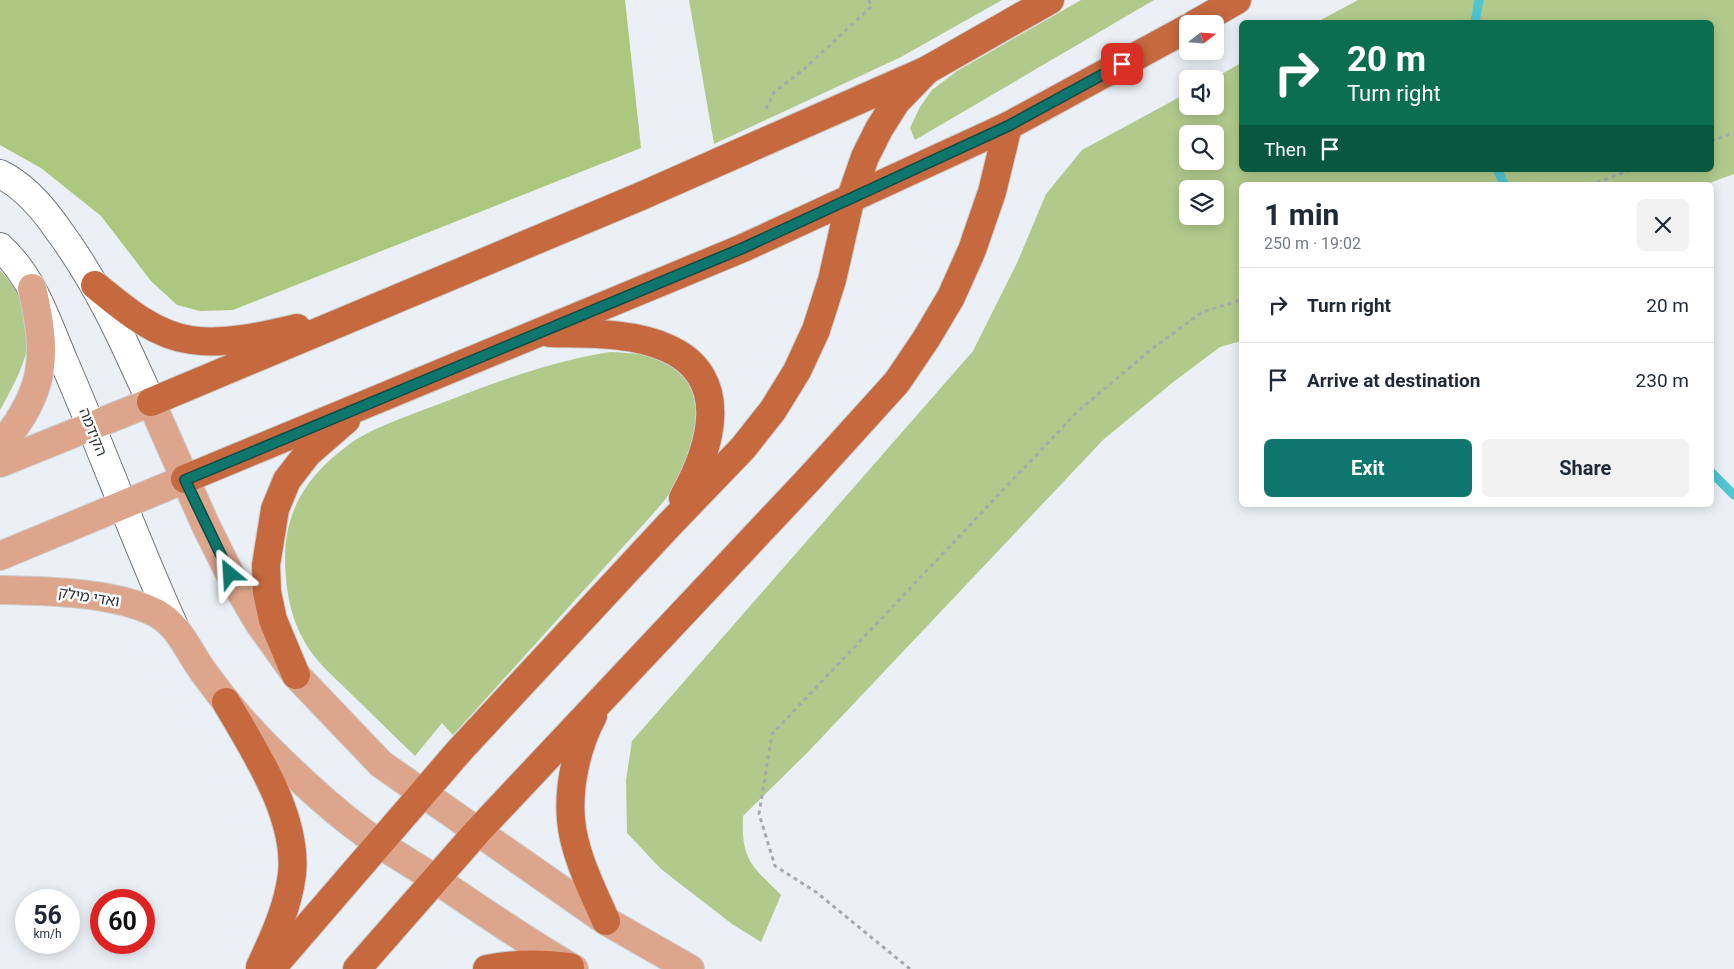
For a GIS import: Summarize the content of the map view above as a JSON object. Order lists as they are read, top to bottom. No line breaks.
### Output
{"streets":{"main road":["ואדי מילק"],"street":["הקידמה"]},"crossings":[["הקידמה","ואדי מילק"]],"north":"right","page":{"turn":["20 m","Turn right"],"then":"Then","heading":["1 min","250 m · 19:02"],"list":[{"name":"Turn right","value":"20 m"},{"name":"Arrive at destination","value":"230 m"}],"buttons":["Exit","Share"],"speed":"56 km/h","limit":"60"}}
